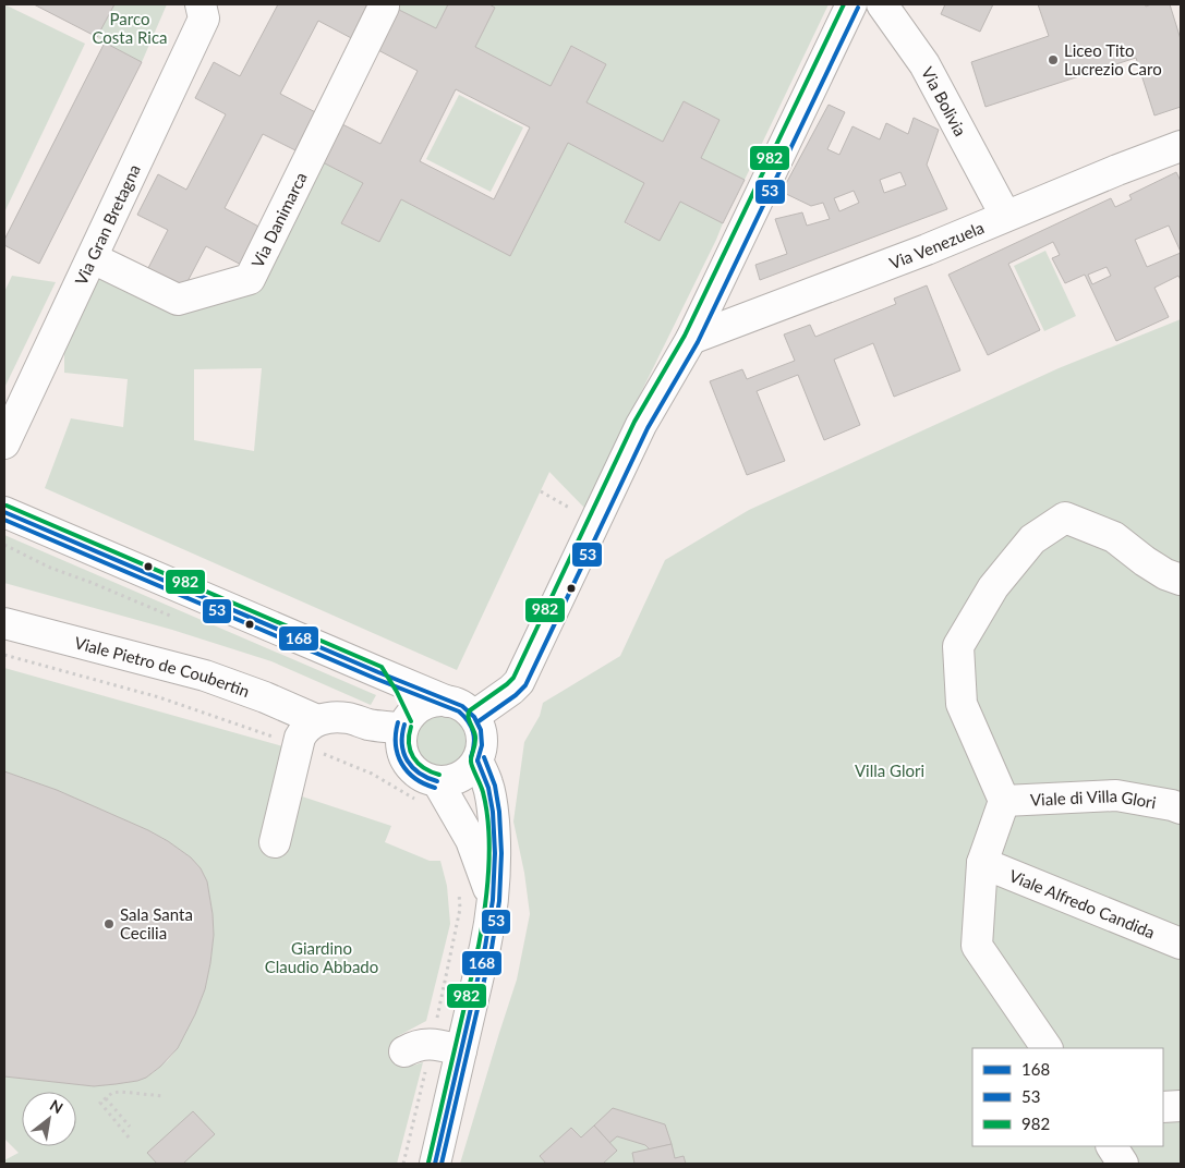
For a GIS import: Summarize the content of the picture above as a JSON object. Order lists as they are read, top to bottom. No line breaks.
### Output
{"streets":{"street":["Via Bolivia","Via Danimarca","Via Gran Bretagna","Via Venezuela","Viale Pietro de Coubertin","Viale di Villa Glori","Viale Alfredo Candida"]},"crossings":[["Via Danimarca","Via Gran Bretagna"]],"parks":["Parco Costa Rica","Villa Glori","Giardino Claudio Abbado"],"places":["Liceo Tito Lucrezio Caro","Sala Santa Cecilia"],"lines":["transit line 982","transit line 53","transit line 168"],"legend":["168","53","982"],"north":"top right"}
